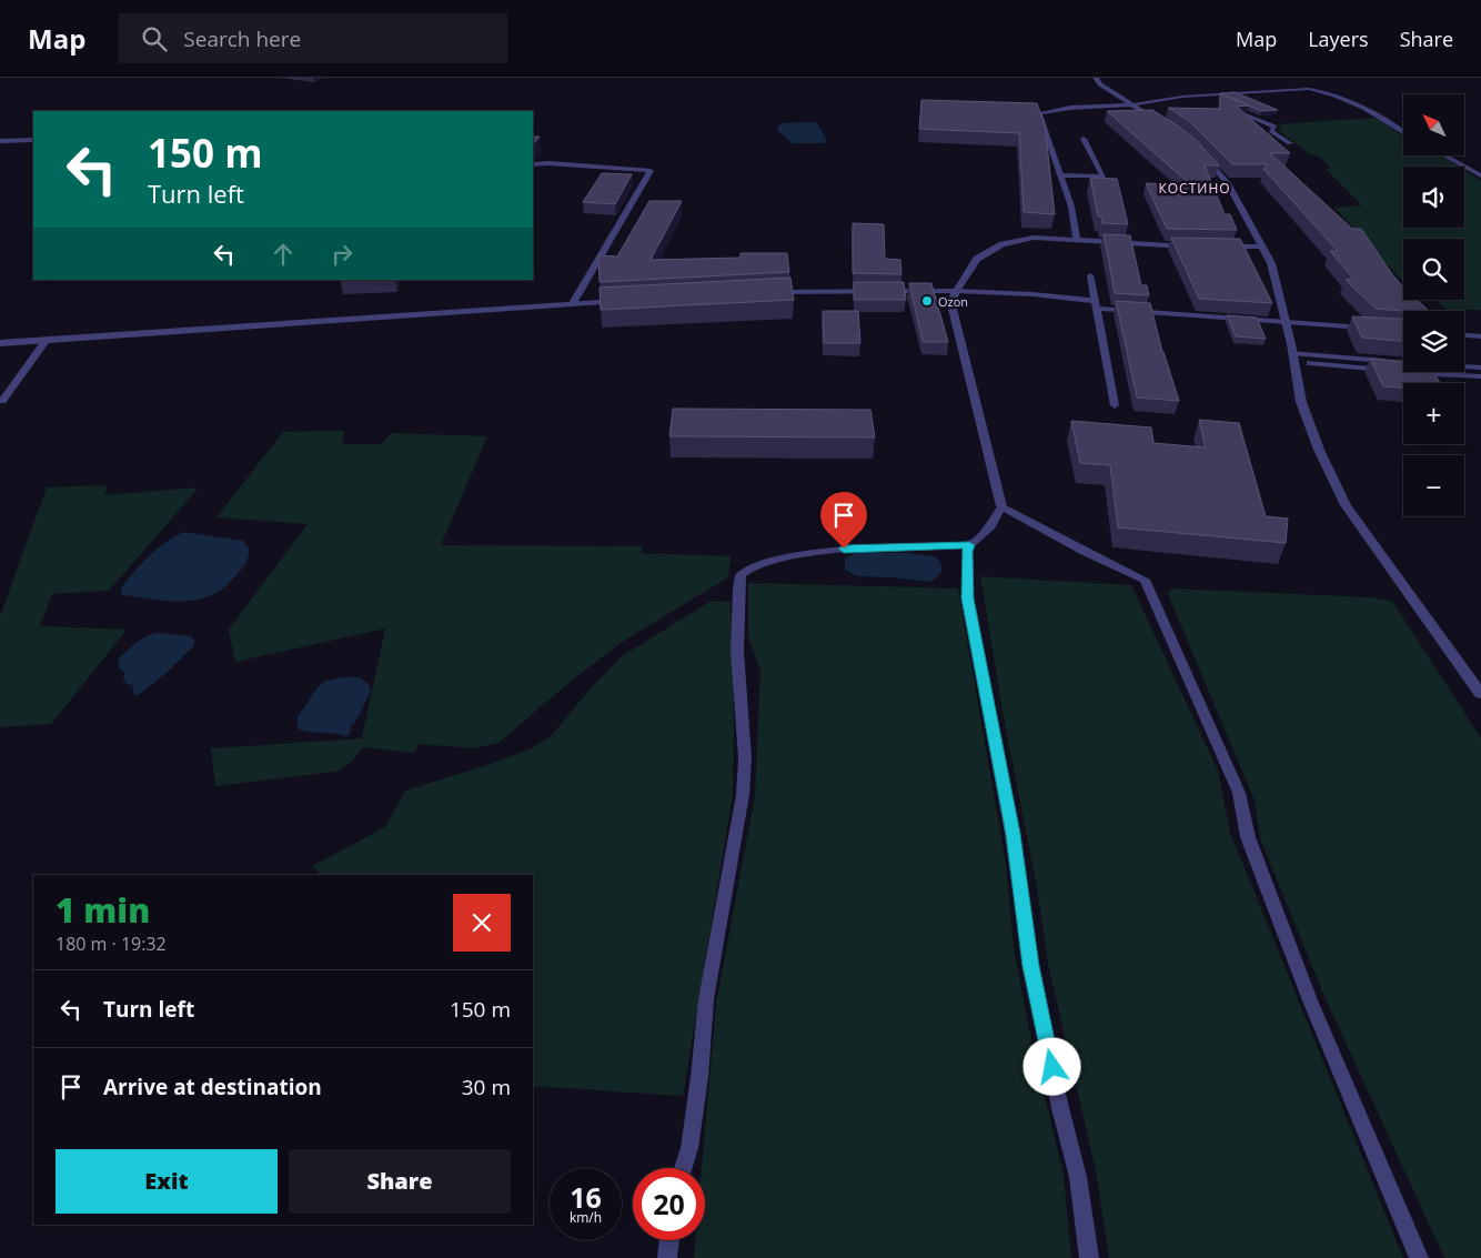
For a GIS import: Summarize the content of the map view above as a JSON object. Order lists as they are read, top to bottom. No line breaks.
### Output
{"districts":["КОСТИНО"],"places":["Ozon"],"north":"top left","page":{"header":"Map","search":"Search here","nav":["Map","Layers","Share"],"map_buttons":["+","−"],"turn":["150 m","Turn left"],"heading":["1 min","180 m · 19:32"],"list":[{"name":"Turn left","value":"150 m"},{"name":"Arrive at destination","value":"30 m"}],"buttons":["Exit","Share"],"speed":"16 km/h","limit":"20"}}
